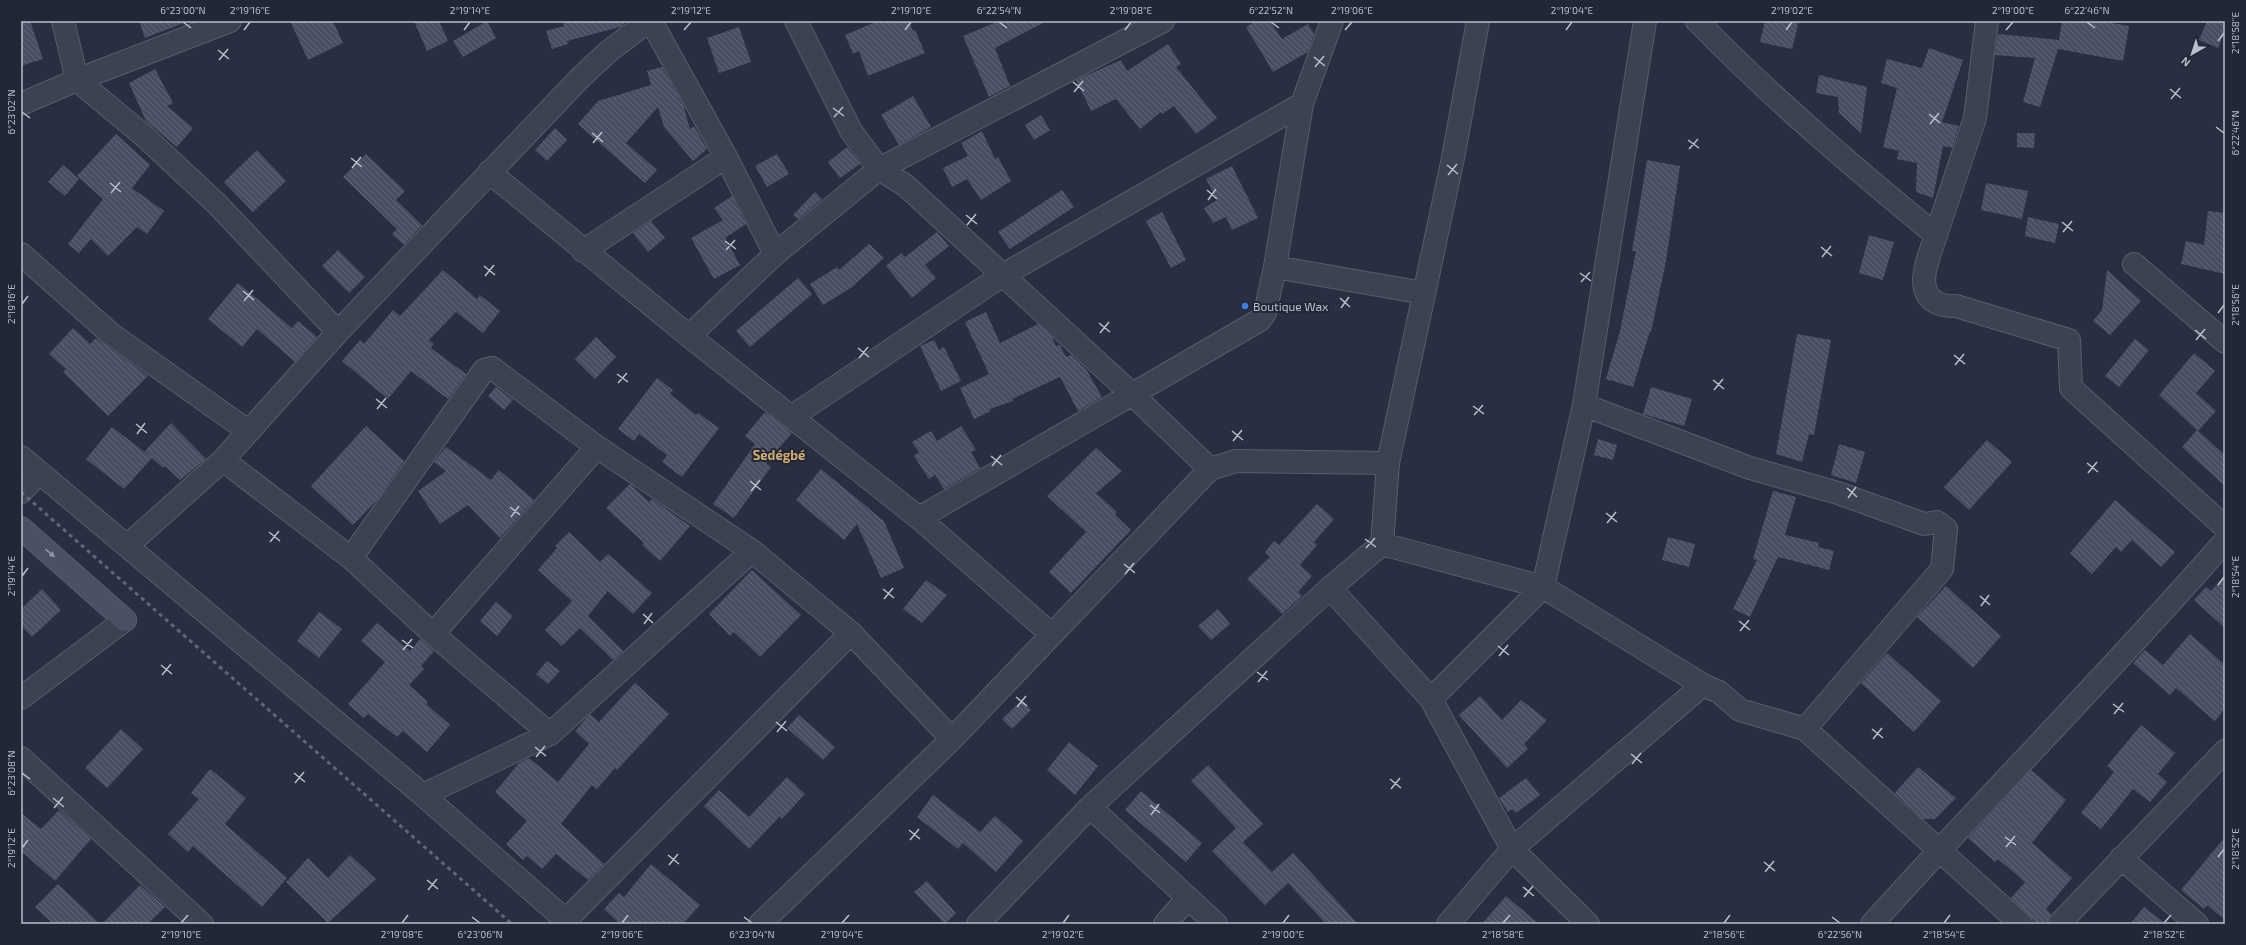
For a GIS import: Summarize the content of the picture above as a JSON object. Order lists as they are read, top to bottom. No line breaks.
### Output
{"districts":["Sèdégbé"],"places":["Boutique Wax"],"north":"bottom left","coordinates":["6°23'00\"N","2°19'16\"E","2°19'14\"E","2°19'12\"E","2°19'10\"E","6°22'54\"N","2°19'08\"E","6°22'52\"N","2°19'06\"E","2°19'04\"E","2°19'02\"E","2°19'00\"E","6°22'46\"N","2°18'58\"E","6°23'02\"N","2°18'56\"E","2°18'54\"E","6°23'08\"N","2°18'52\"E","6°23'06\"N","6°23'04\"N","6°22'56\"N"]}
